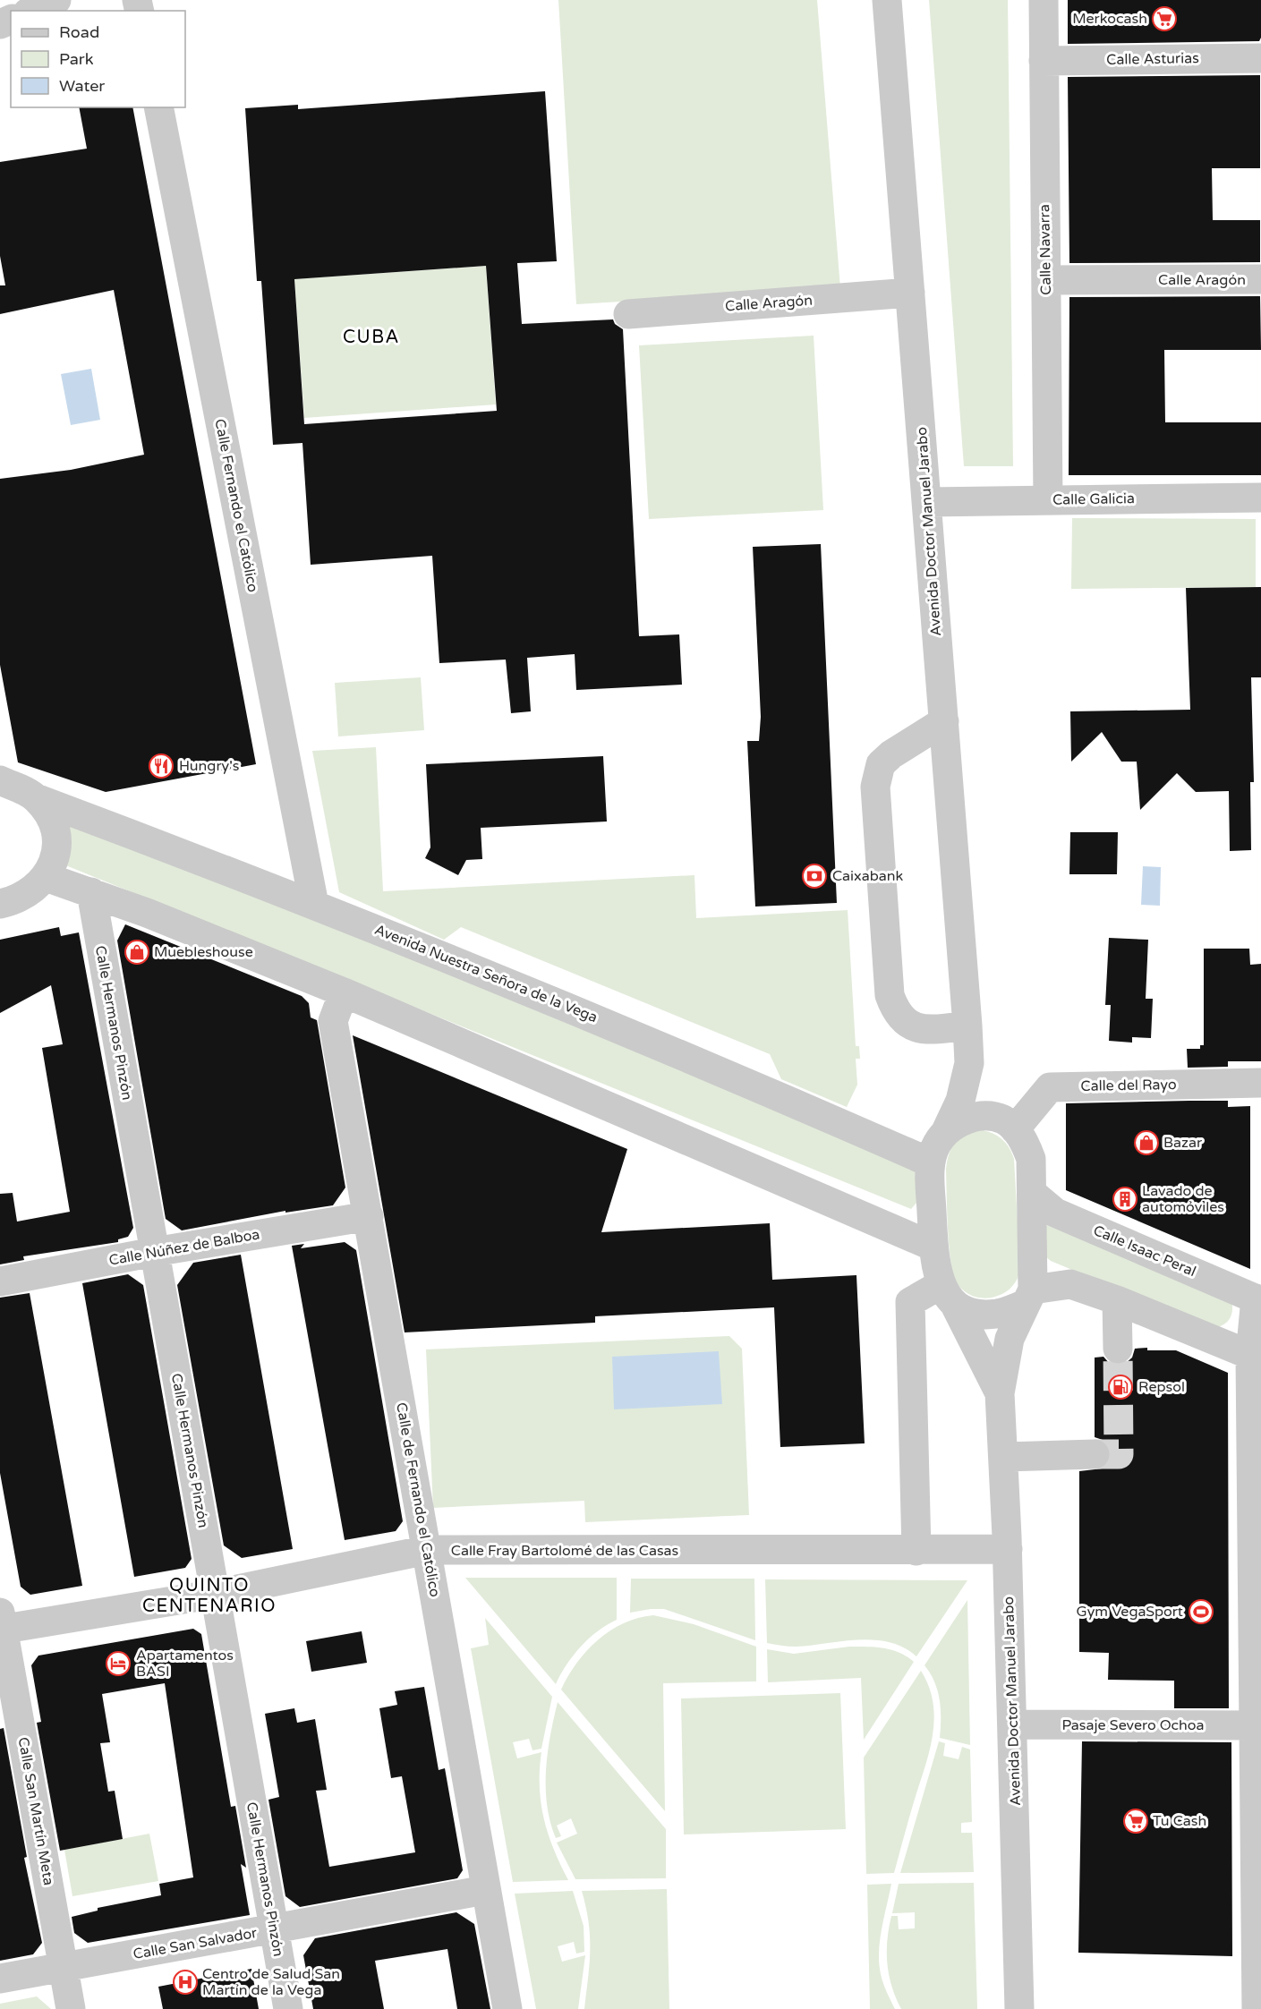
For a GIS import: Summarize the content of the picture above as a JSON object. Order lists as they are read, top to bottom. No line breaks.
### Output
{"streets":{"street":["Calle Asturias","Calle Navarra","Calle Aragón","Calle Galicia","Calle Fernando el Católico","Avenida Doctor Manuel Jarabo","Avenida Nuestra Señora de la Vega","Calle Hermanos Pinzón","Calle del Rayo","Calle Núñez de Balboa","Calle Isaac Peral","Calle de Fernando el Católico","Calle Fray Bartolomé de las Casas","Pasaje Severo Ochoa","Calle San Martín Meta","Calle San Salvador"]},"crossings":[["Calle Asturias","Calle Navarra"],["Calle Navarra","Calle Aragón"],["Calle Navarra","Calle Galicia"],["Calle Aragón","Avenida Doctor Manuel Jarabo"],["Calle Galicia","Avenida Doctor Manuel Jarabo"],["Calle Fernando el Católico","Avenida Nuestra Señora de la Vega"],["Avenida Doctor Manuel Jarabo","Avenida Nuestra Señora de la Vega"],["Avenida Doctor Manuel Jarabo","Calle del Rayo"],["Avenida Doctor Manuel Jarabo","Calle Isaac Peral"],["Avenida Doctor Manuel Jarabo","Calle Fray Bartolomé de las Casas"],["Avenida Doctor Manuel Jarabo","Pasaje Severo Ochoa"],["Calle Hermanos Pinzón","Calle Núñez de Balboa"],["Calle Hermanos Pinzón","Calle Fray Bartolomé de las Casas"],["Calle Hermanos Pinzón","Calle San Salvador"],["Calle Núñez de Balboa","Calle de Fernando el Católico"],["Calle de Fernando el Católico","Calle Fray Bartolomé de las Casas"],["Calle de Fernando el Católico","Calle San Salvador"],["Calle Fray Bartolomé de las Casas","Calle San Martín Meta"],["Calle San Martín Meta","Calle San Salvador"]],"districts":["CUBA","QUINTO CENTENARIO"],"places":{"supermarket":["Merkocash","Tu Cash"],"restaurant":["Hungry's"],"bank":["Caixabank"],"shop":["Muebleshouse","Bazar"],"building":["Lavado de automóviles"],"fuel station":["Repsol"],"sports":["Gym VegaSport"],"hotel":["Apartamentos BASI"],"hospital":["Centro de Salud San Martín de la Vega"]},"legend":["Road","Park","Water"]}
